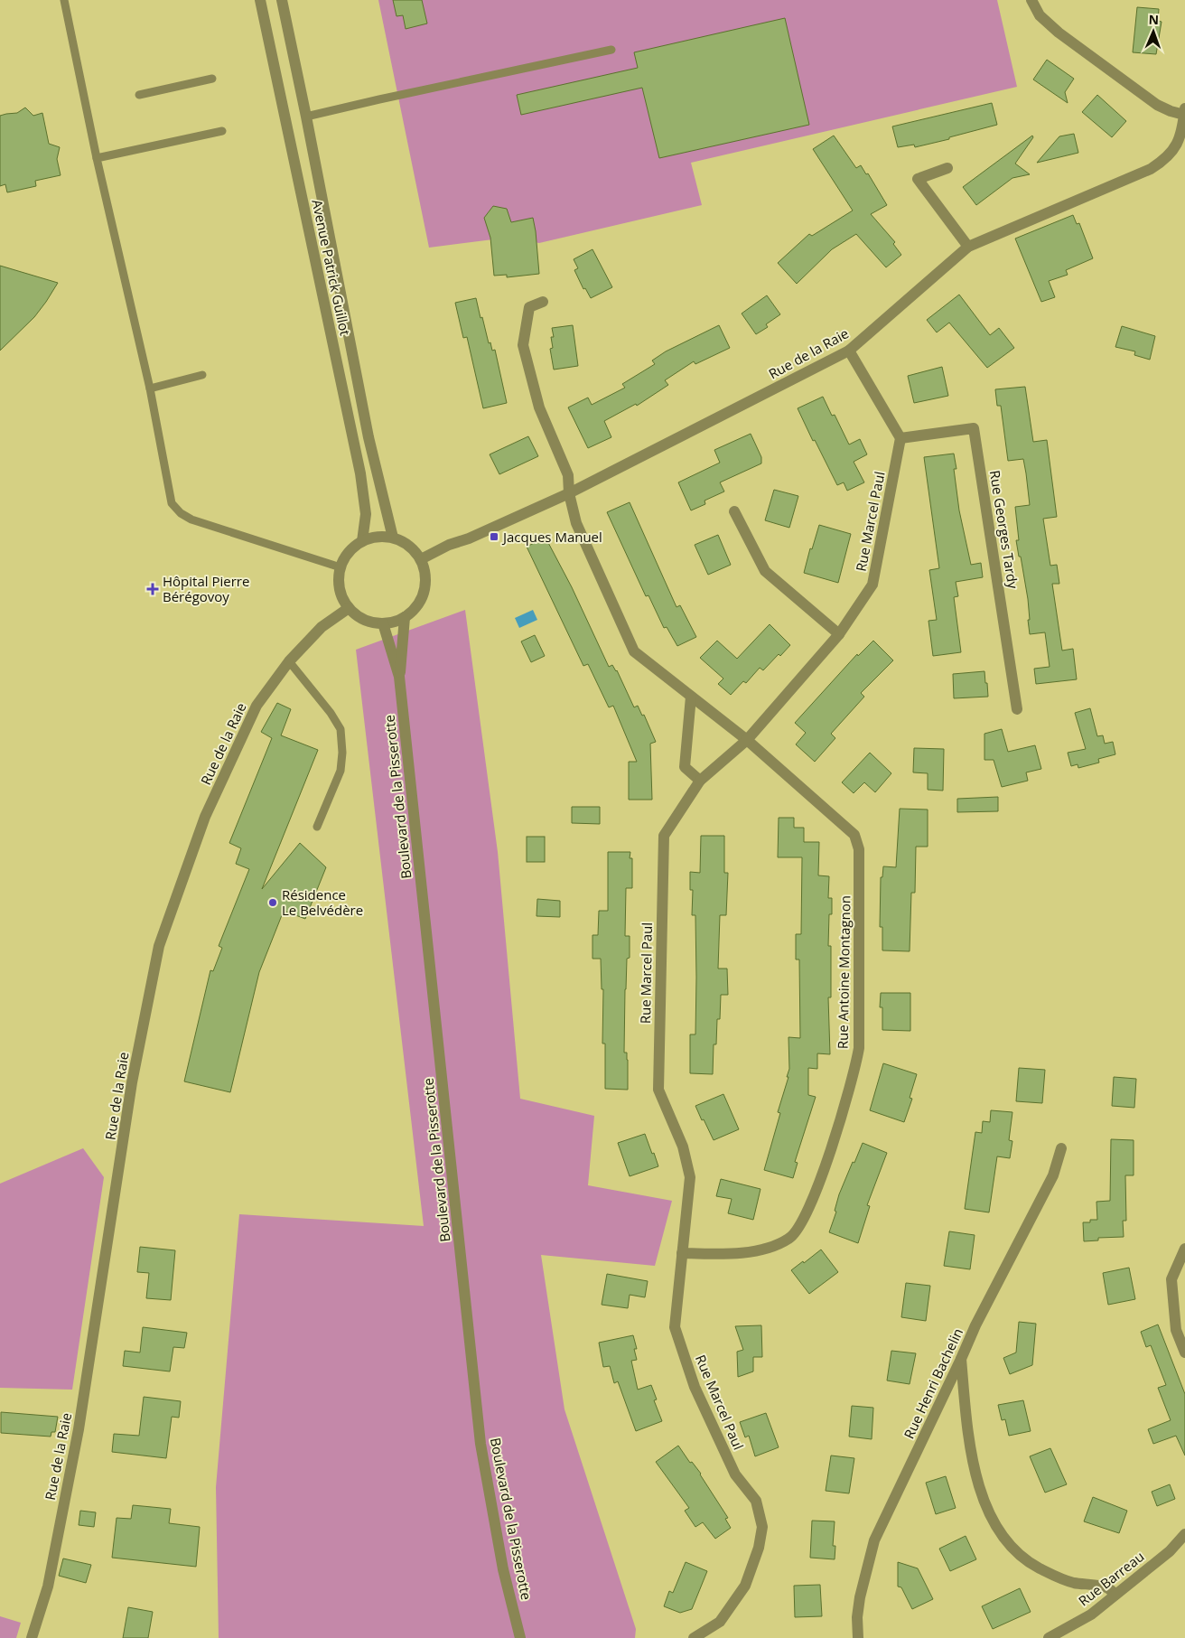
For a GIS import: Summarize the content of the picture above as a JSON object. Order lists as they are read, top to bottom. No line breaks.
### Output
{"streets":{"street":["Avenue Patrick Guillot","Rue de la Raie","Rue Marcel Paul","Rue Georges Tardy","Boulevard de la Pisserotte","Rue Antoine Montagnon","Rue Henri Bachelin","Rue Barreau"]},"crossings":[["Avenue Patrick Guillot","Rue de la Raie"],["Avenue Patrick Guillot","Boulevard de la Pisserotte"],["Rue de la Raie","Boulevard de la Pisserotte"],["Rue de la Raie","Rue Antoine Montagnon"],["Rue Marcel Paul","Rue Georges Tardy"],["Rue Marcel Paul","Rue Antoine Montagnon"]],"places":{"transit":["Jacques Manuel"],"health":["Hôpital Pierre Bérégovoy"],"other":["Résidence Le Belvédère"]},"north":"top"}
